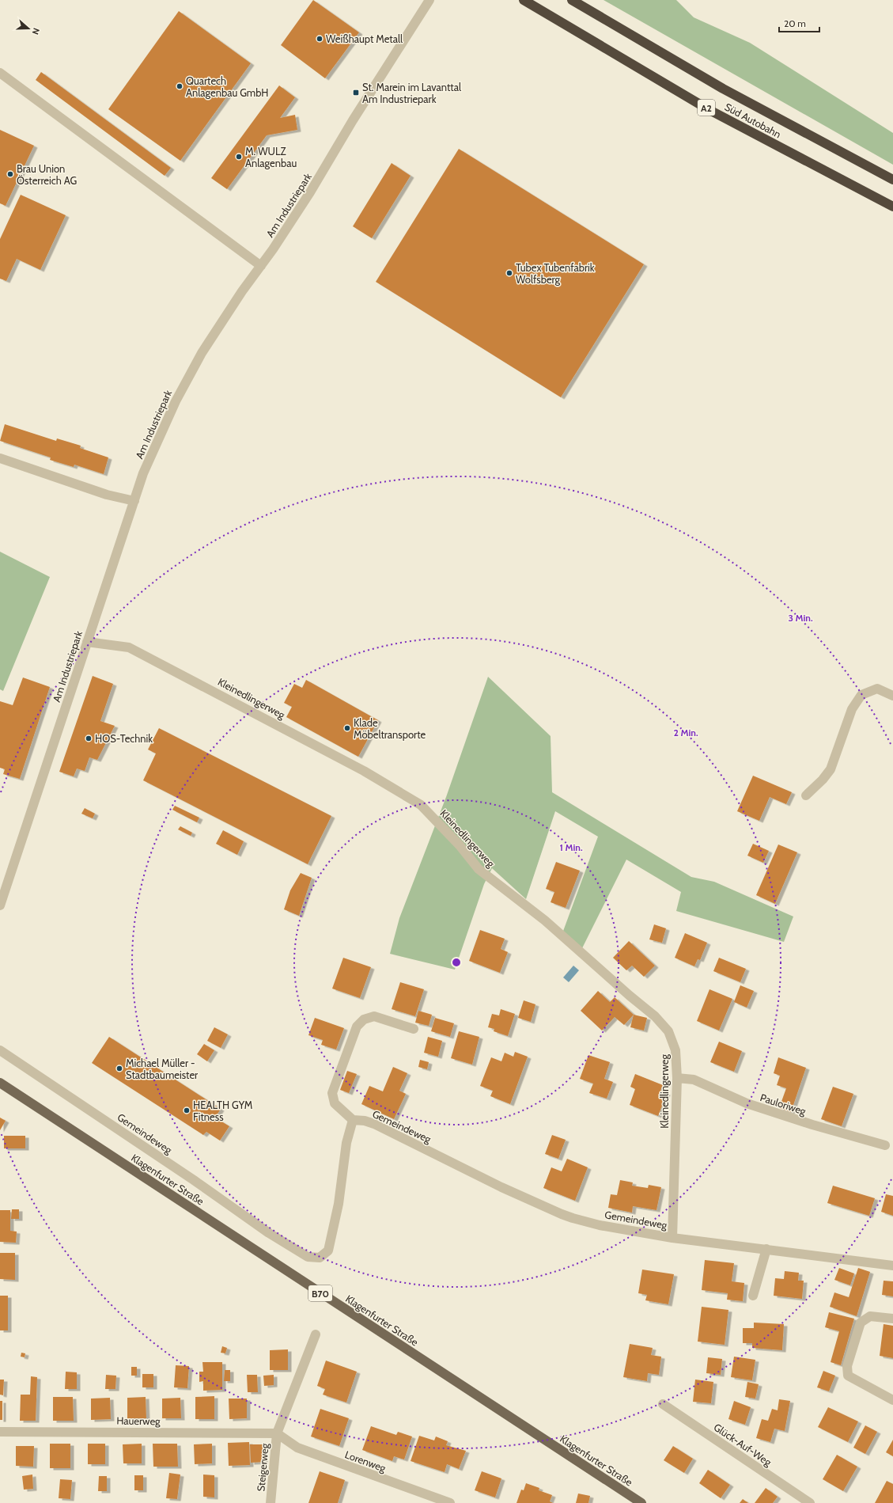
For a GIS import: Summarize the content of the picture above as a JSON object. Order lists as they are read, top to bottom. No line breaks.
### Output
{"streets":{"highway":["A2","Süd Autobahn"],"main road":["Klagenfurter Straße","B70"],"street":["Am Industriepark","Kleinedlingerweg","Pauloriweg","Gemeindeweg","Hauerweg","Glück-Auf-Weg","Lorenweg","Steigerweg"]},"crossings":[["Am Industriepark","Kleinedlingerweg"],["Kleinedlingerweg","Pauloriweg"],["Kleinedlingerweg","Gemeindeweg"],["Hauerweg","Lorenweg"],["Hauerweg","Steigerweg"],["Lorenweg","Steigerweg"]],"places":{"other":["Weißhaupt Metall","Quartech Anlagenbau GmbH","M. WULZ Anlagenbau","Brau Union Österreich AG","Tubex Tubenfabrik Wolfsberg","Klade Möbeltransporte","HOS-Technik","Michael Müller - Stadtbaumeister","HEALTH GYM Fitness"],"transit":["St. Marein im Lavanttal Am Industriepark"]},"scale_bar":"20 m","north":"right","rings":["3 Min.","2 Min.","1 Min."]}
